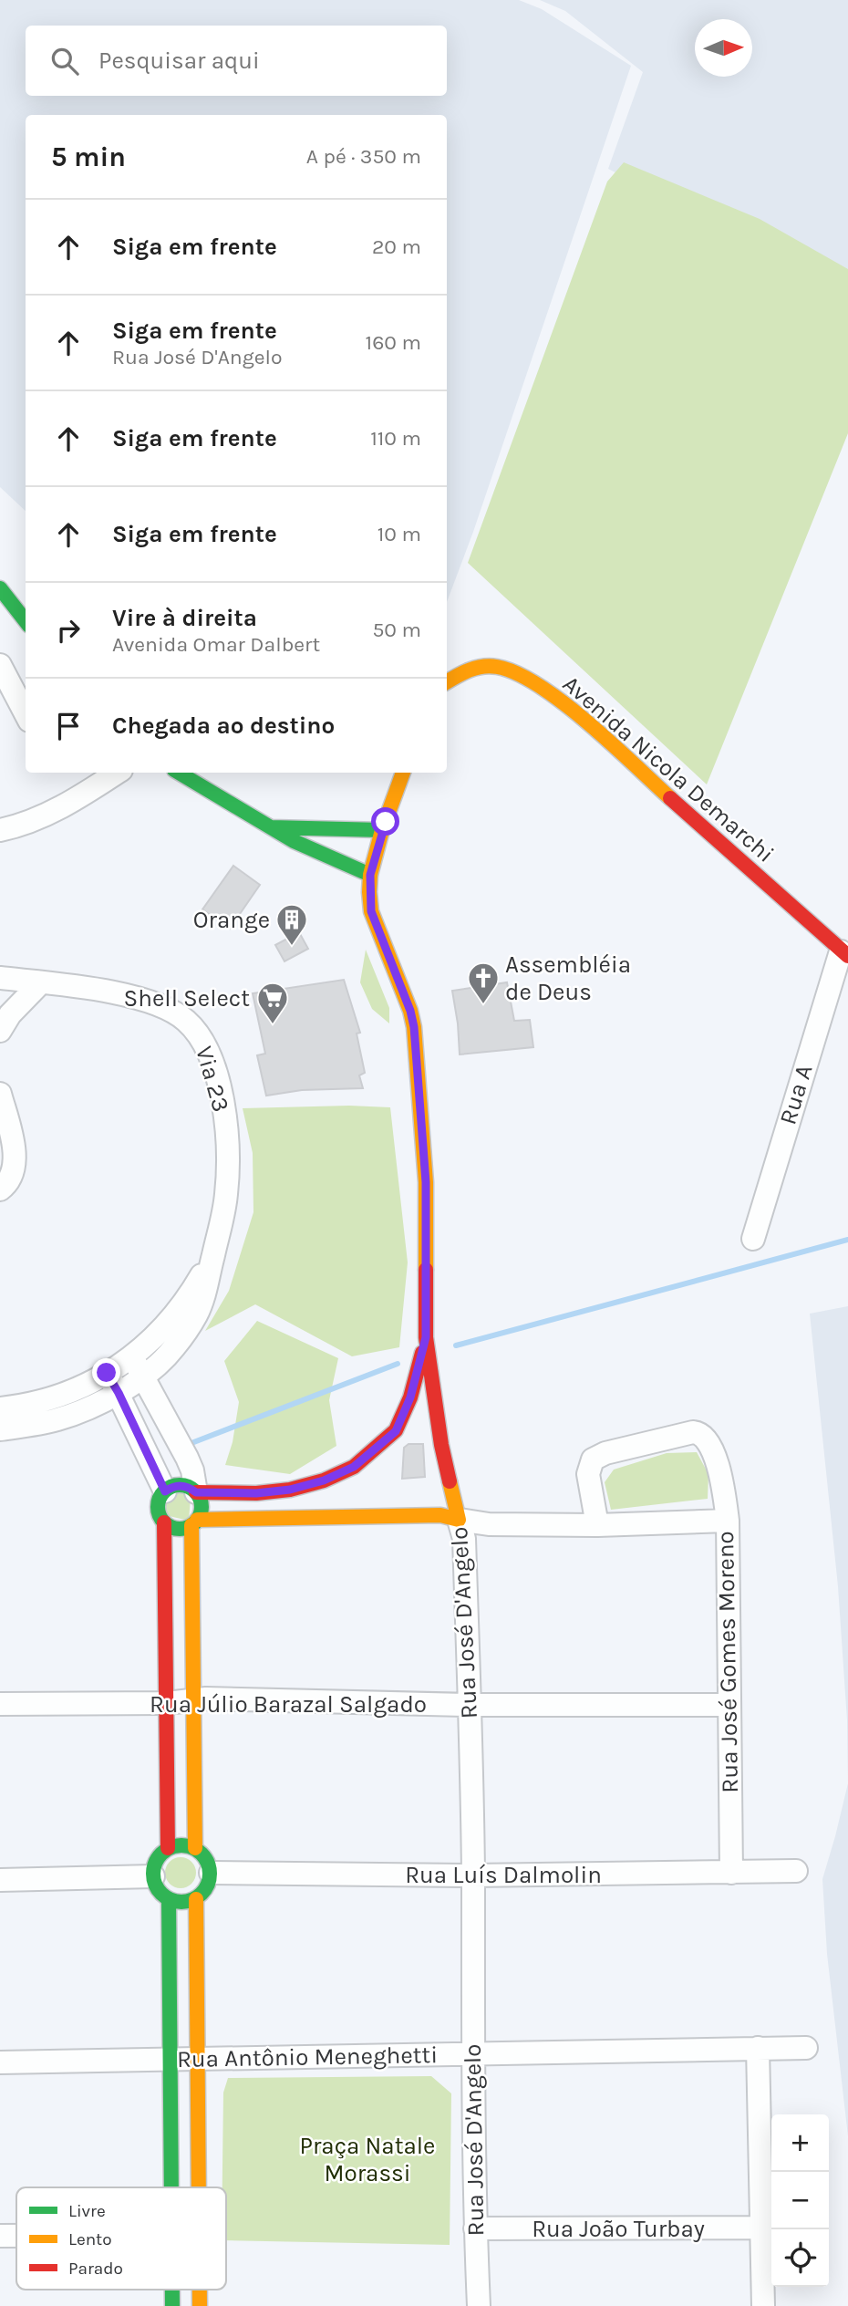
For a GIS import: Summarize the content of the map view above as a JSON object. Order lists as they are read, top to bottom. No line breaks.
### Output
{"streets":{"street":["Avenida Nicola Demarchi","Via 23","Rua A","Rua José D'Angelo","Rua José Gomes Moreno","Rua Júlio Barazal Salgado","Rua Luís Dalmolin","Rua Antônio Meneghetti","Rua João Turbay"]},"crossings":[["Avenida Nicola Demarchi","Rua A"],["Rua José D'Angelo","Rua José Gomes Moreno"],["Rua José D'Angelo","Rua Júlio Barazal Salgado"],["Rua José D'Angelo","Rua Luís Dalmolin"],["Rua José D'Angelo","Rua Antônio Meneghetti"],["Rua José D'Angelo","Rua João Turbay"],["Rua José Gomes Moreno","Rua Júlio Barazal Salgado"],["Rua José Gomes Moreno","Rua Luís Dalmolin"]],"parks":["Praça Natale Morassi"],"places":{"building":["Orange"],"church":["Assembléia de Deus"],"supermarket":["Shell Select"]},"legend":["Livre","Lento","Parado"],"north":"right","page":{"search":"Pesquisar aqui","heading":["5 min","A pé · 350 m"],"list":[["Siga em frente","20 m"],["Siga em frente","Rua José D'Angelo","160 m"],["Siga em frente","110 m"],["Siga em frente","10 m"],["Vire à direita","Avenida Omar Dalbert","50 m"],"Chegada ao destino"],"map_buttons":["+","−"]}}
